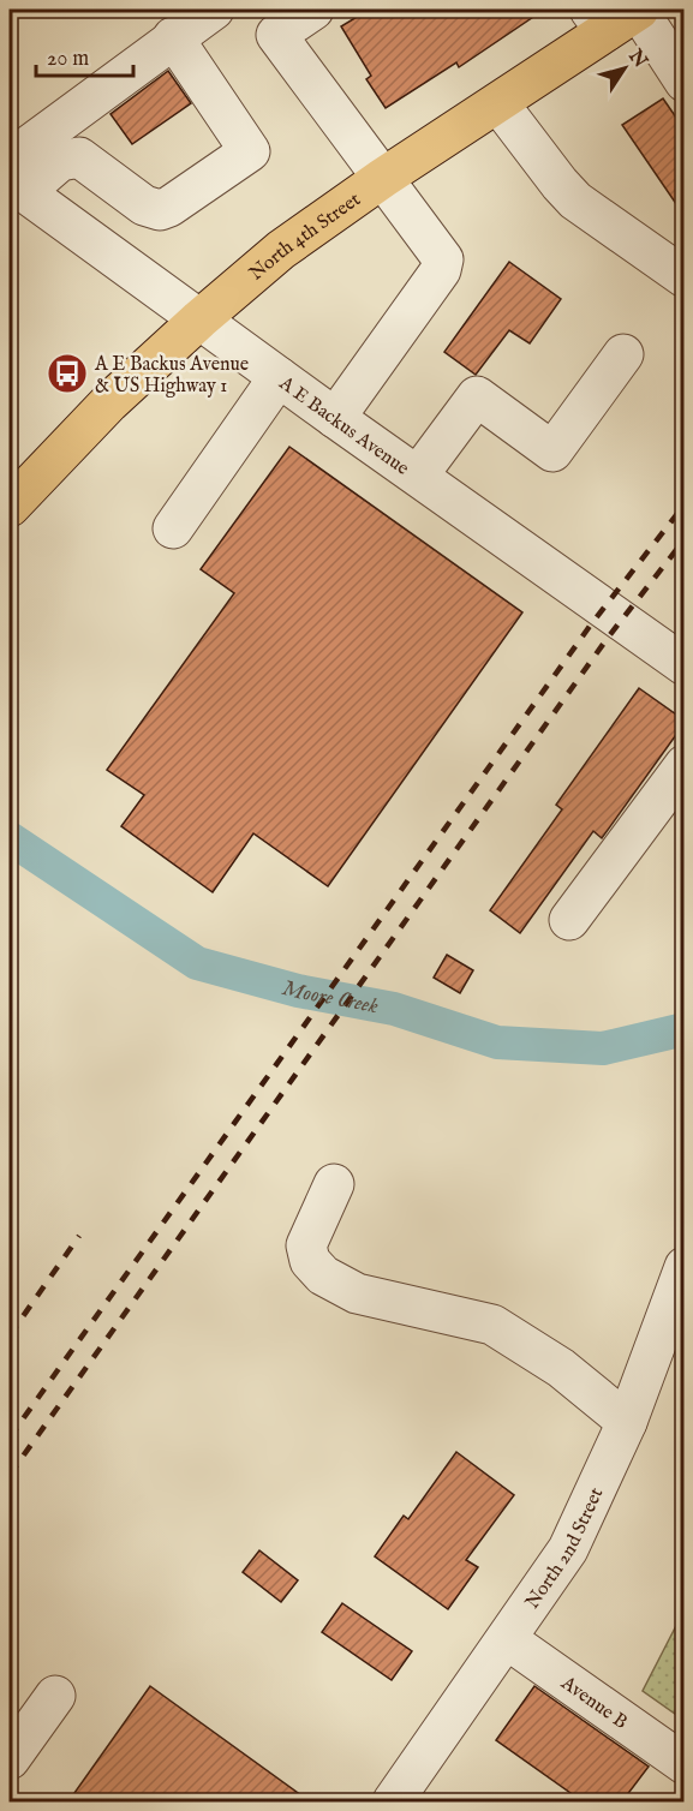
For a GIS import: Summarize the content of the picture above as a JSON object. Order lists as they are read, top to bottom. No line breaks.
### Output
{"streets":{"main road":["North 4th Street"],"street":["A E Backus Avenue","North 2nd Street","Avenue B"]},"crossings":[["North 4th Street","A E Backus Avenue"],["North 2nd Street","Avenue B"]],"water":["Moore Creek"],"places":{"bus stop":["A E Backus Avenue & US Highway 1"]},"scale_bar":"20 m","north":"top right"}
